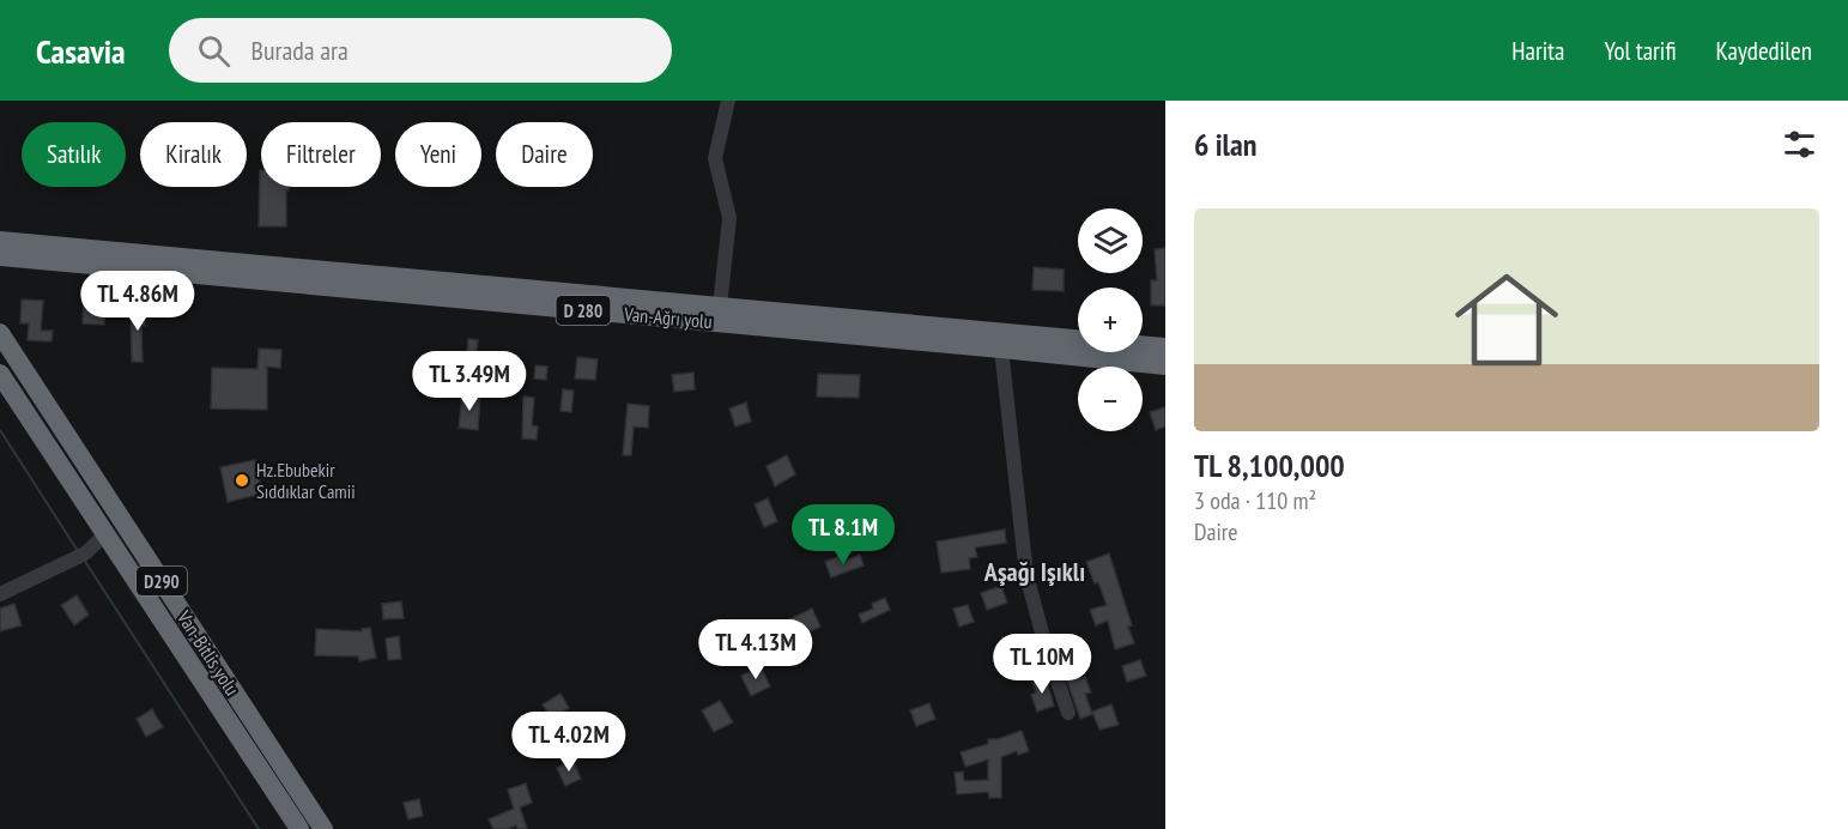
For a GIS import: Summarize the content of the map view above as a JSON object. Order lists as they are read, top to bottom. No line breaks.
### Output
{"streets":{"highway":["D 280","Van-Ağrı yolu","D290","Van-Bitlis yolu"]},"districts":["Aşağı Işıklı"],"places":["Hz.Ebubekir Sıddıklar Camii"],"page":{"header":"Casavia","search":"Burada ara","nav":["Harita","Yol tarifi","Kaydedilen"],"heading":"6 ilan","chip":["Satılık","Kiralık","Filtreler","Yeni","Daire"],"list":[{"name":"TL 8,100,000","note":"3 oda · 110 m² · Daire"}],"map_buttons":["+","−"],"price":["TL 4.86M","TL 3.49M","TL 8.1M","TL 4.13M","TL 10M","TL 4.02M"]}}
